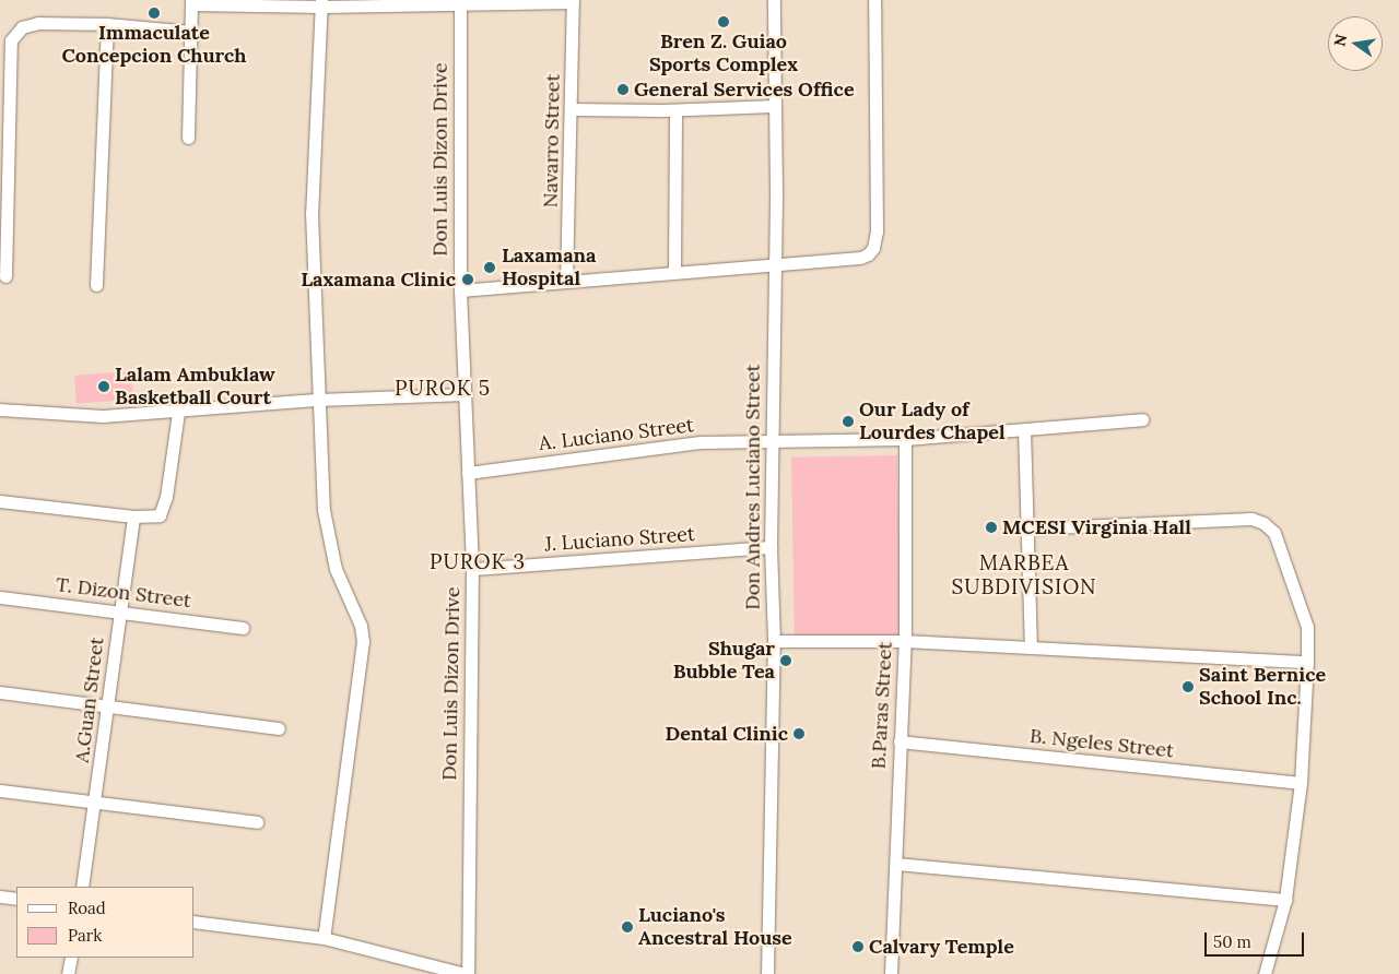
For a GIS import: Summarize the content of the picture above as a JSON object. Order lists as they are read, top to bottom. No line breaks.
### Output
{"streets":{"street":["Navarro Street","Don Luis Dizon Drive","A. Luciano Street","Don Andres Luciano Street","J. Luciano Street","T. Dizon Street","A.Guan Street","B.Paras Street","B. Ngeles Street"]},"crossings":[["Don Luis Dizon Drive","A. Luciano Street"],["Don Luis Dizon Drive","J. Luciano Street"],["A. Luciano Street","Don Andres Luciano Street"],["A. Luciano Street","B.Paras Street"],["Don Andres Luciano Street","J. Luciano Street"],["T. Dizon Street","A.Guan Street"],["B.Paras Street","B. Ngeles Street"]],"districts":["PUROK 5","PUROK 3","MARBEA SUBDIVISION"],"places":["Immaculate Concepcion Church","Bren Z. Guiao Sports Complex","General Services Office","Laxamana Hospital","Laxamana Clinic","Lalam Ambuklaw Basketball Court","Our Lady of Lourdes Chapel","MCESI Virginia Hall","Shugar Bubble Tea","Saint Bernice School Inc.","Dental Clinic","Luciano's Ancestral House","Calvary Temple"],"legend":["Road","Park"],"scale_bar":"50 m","north":"left"}
